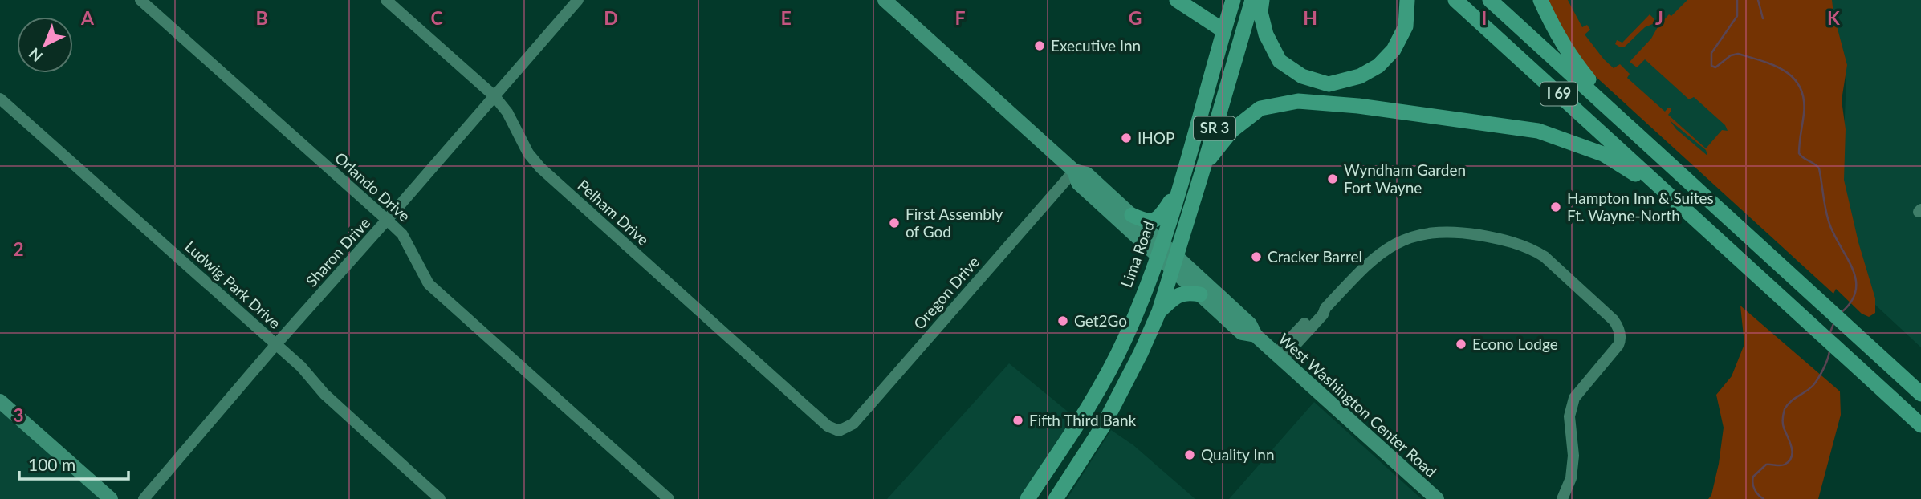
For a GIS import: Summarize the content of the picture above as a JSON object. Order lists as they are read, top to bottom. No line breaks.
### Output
{"streets":{"highway":["I 69","SR 3","Lima Road"],"main road":["West Washington Center Road"],"street":["Orlando Drive","Pelham Drive","Sharon Drive","Ludwig Park Drive","Oregon Drive"]},"crossings":[["SR 3","West Washington Center Road"],["Orlando Drive","Sharon Drive"],["Pelham Drive","Sharon Drive"],["Pelham Drive","Oregon Drive"],["Sharon Drive","Ludwig Park Drive"],["Lima Road","West Washington Center Road"],["Oregon Drive","West Washington Center Road"]],"places":["Executive Inn","IHOP","Wyndham Garden Fort Wayne","Hampton Inn & Suites Ft. Wayne-North","First Assembly of God","Cracker Barrel","Get2Go","Econo Lodge","Fifth Third Bank","Quality Inn"],"scale_bar":"100 m","north":"bottom left","grid":{"columns":["A","B","C","D","E","F","G","H","I","J","K"],"rows":["2","3"]}}
